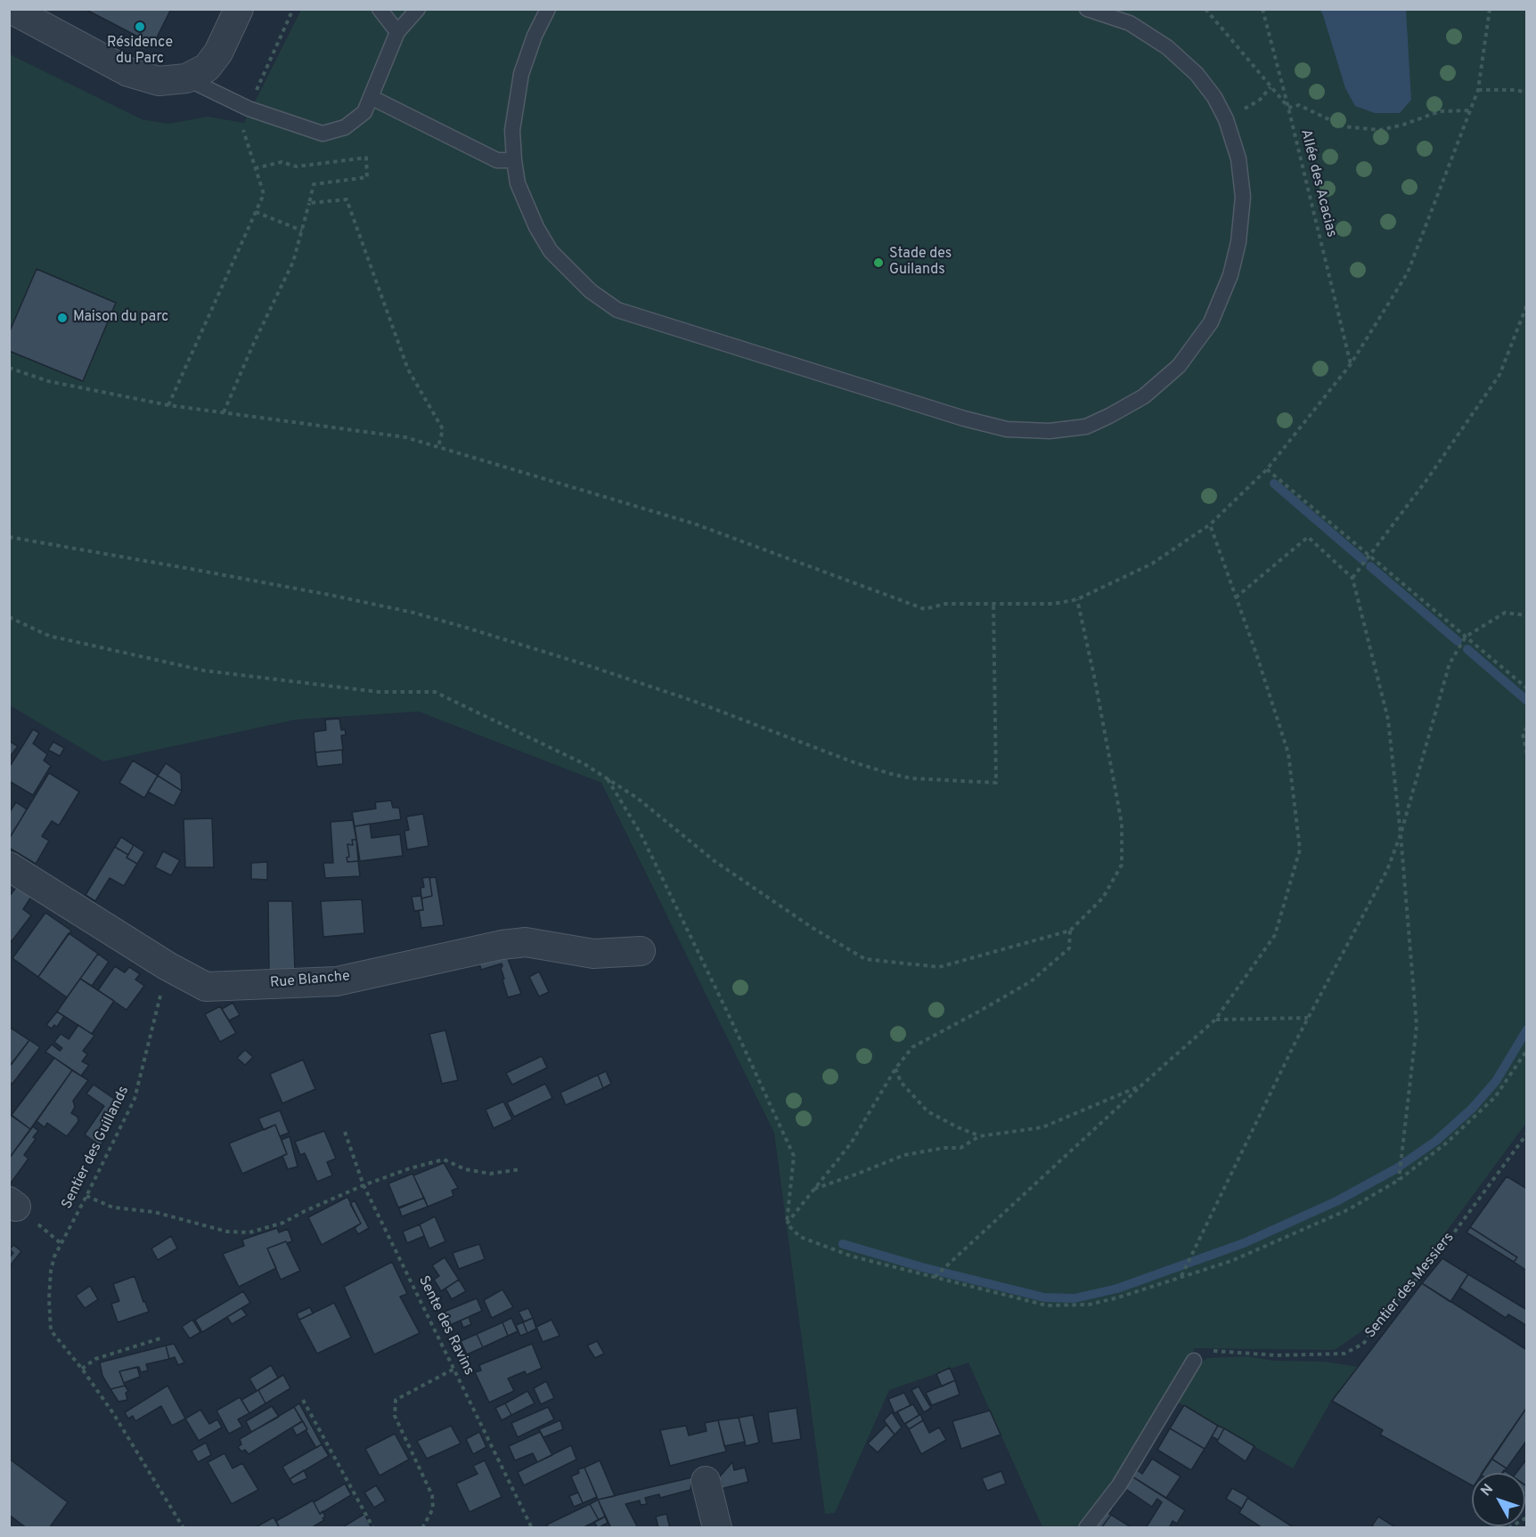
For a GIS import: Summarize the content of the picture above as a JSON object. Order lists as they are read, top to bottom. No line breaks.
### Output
{"streets":{"street":["Rue Blanche"],"path":["Allée des Acacias","Sentier des Guillands","Sentier des Messiers","Sente des Ravins"]},"crossings":[["Rue Blanche","Sentier des Guillands"]],"places":["Résidence du Parc","Stade des Guilands","Maison du parc"],"north":"top left"}
